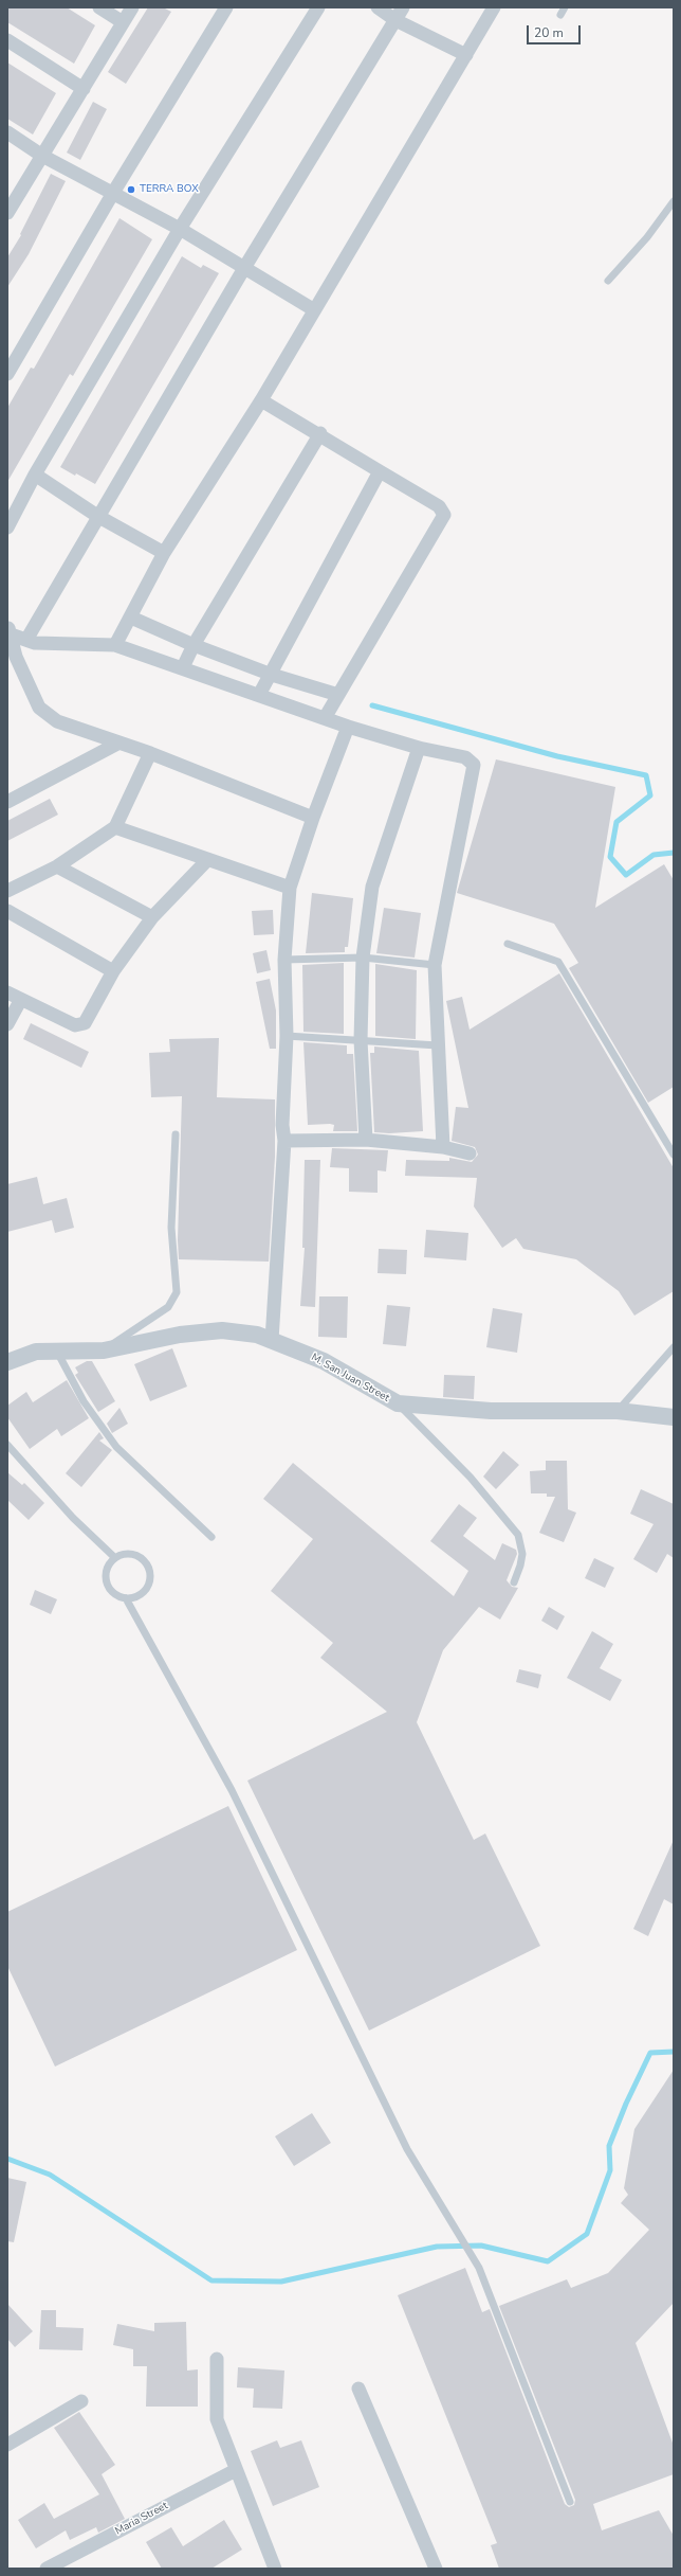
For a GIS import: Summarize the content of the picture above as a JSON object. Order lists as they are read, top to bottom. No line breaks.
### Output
{"streets":{"street":["M. San Juan Street","Maria Street"]},"places":["TERRA BOX"],"scale_bar":"20 m"}
